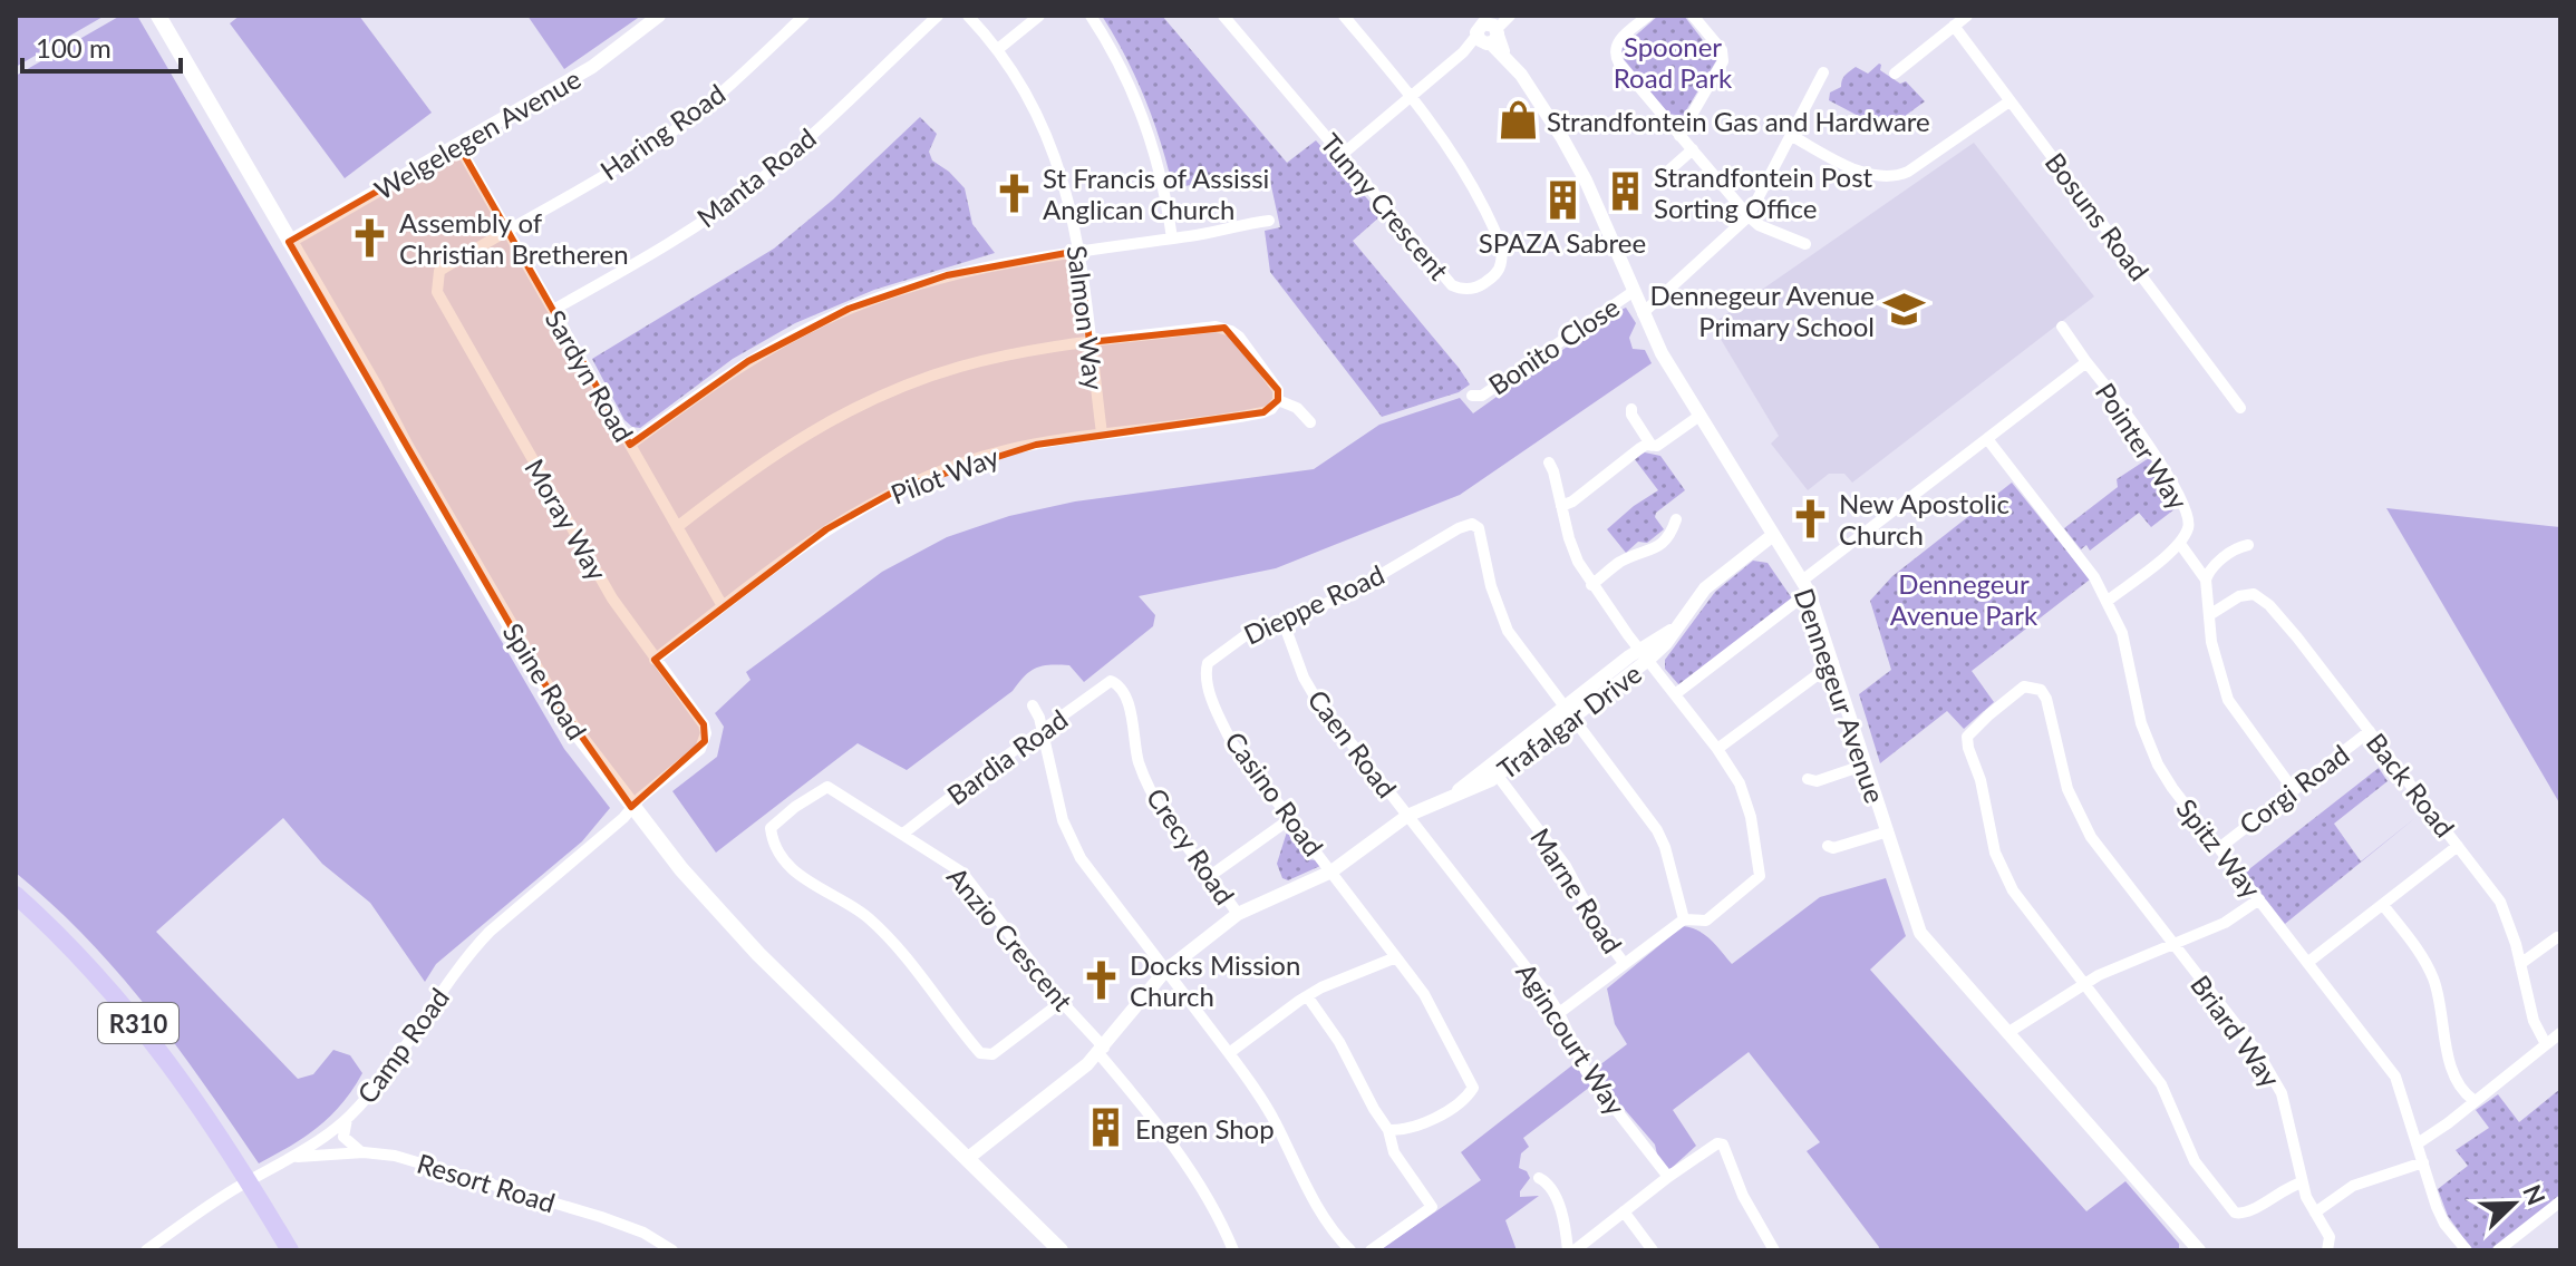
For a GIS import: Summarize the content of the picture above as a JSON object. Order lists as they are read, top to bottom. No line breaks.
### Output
{"streets":{"main road":["Spine Road","R310"],"street":["Haring Road","Welgelegen Avenue","Manta Road","Tunny Crescent","Bosuns Road","Salmon Way","Bonito Close","Sardyn Road","Pointer Way","Pilot Way","Moray Way","Dieppe Road","Dennegeur Avenue","Trafalgar Drive","Caen Road","Bardia Road","Back Road","Corgi Road","Casino Road","Crecy Road","Spitz Way","Marne Road","Anzio Crescent","Briard Way","Agincourt Way","Camp Road","Resort Road"]},"crossings":[["Haring Road","Sardyn Road"],["Haring Road","Moray Way"],["Welgelegen Avenue","Sardyn Road"],["Welgelegen Avenue","Spine Road"],["Manta Road","Sardyn Road"],["Salmon Way","Pilot Way"],["Bonito Close","Dennegeur Avenue"],["Sardyn Road","Pilot Way"],["Sardyn Road","Moray Way"],["Pointer Way","Dennegeur Avenue"],["Pointer Way","Spitz Way"],["Pilot Way","Moray Way"],["Moray Way","Spine Road"],["Moray Way","Camp Road"],["Dieppe Road","Trafalgar Drive"],["Dieppe Road","Caen Road"],["Dieppe Road","Casino Road"],["Spine Road","Trafalgar Drive"],["Spine Road","Camp Road"],["Dennegeur Avenue","Trafalgar Drive"],["Trafalgar Drive","Caen Road"],["Trafalgar Drive","Casino Road"],["Trafalgar Drive","Crecy Road"],["Trafalgar Drive","Marne Road"],["Trafalgar Drive","Anzio Crescent"],["Trafalgar Drive","Agincourt Way"],["Caen Road","Agincourt Way"],["Bardia Road","Crecy Road"],["Bardia Road","Anzio Crescent"],["Back Road","Corgi Road"],["Corgi Road","Spitz Way"],["Camp Road","Resort Road"]],"parks":["Spooner Road Park","Dennegeur Avenue Park"],"places":{"shop":["Strandfontein Gas and Hardware"],"building":["Strandfontein Post Sorting Office","SPAZA Sabree","Engen Shop"],"church":["St Francis of Assissi Anglican Church","Assembly of Christian Bretheren","New Apostolic Church","Docks Mission Church"],"school or university":["Dennegeur Avenue Primary School"]},"scale_bar":"100 m","north":"top right"}
